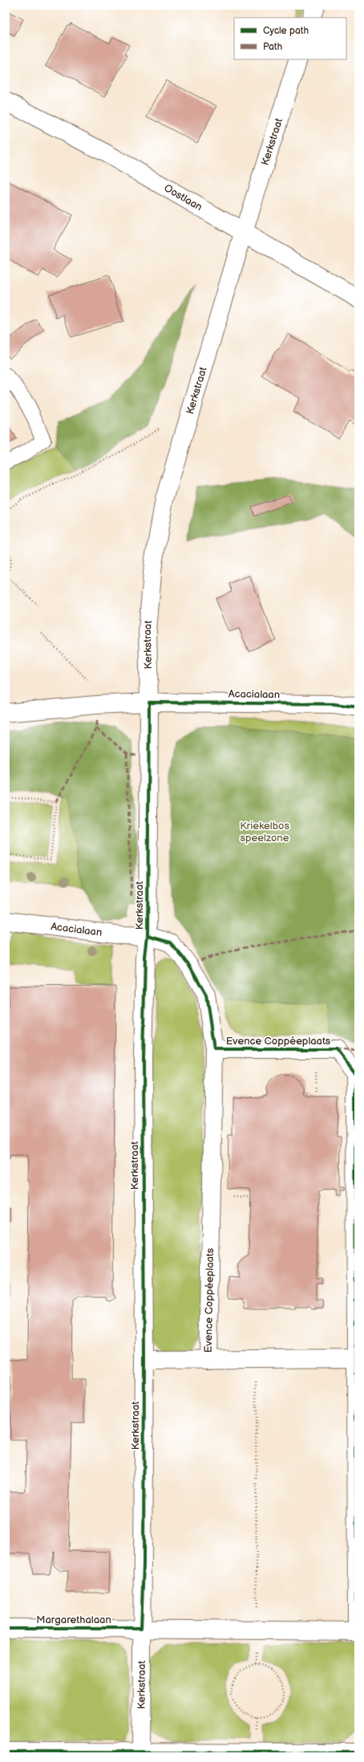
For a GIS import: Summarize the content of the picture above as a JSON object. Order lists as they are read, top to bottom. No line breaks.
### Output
{"streets":{"street":["Kerkstraat","Oostlaan","Acacialaan","Evence Coppéeplaats","Margarethalaan"]},"crossings":[["Kerkstraat","Oostlaan"],["Kerkstraat","Acacialaan"],["Kerkstraat","Evence Coppéeplaats"],["Kerkstraat","Margarethalaan"],["Acacialaan","Evence Coppéeplaats"],["Evence Coppéeplaats","Margarethalaan"]],"parks":["Kriekelbos speelzone"],"legend":["Cycle path","Path"]}
